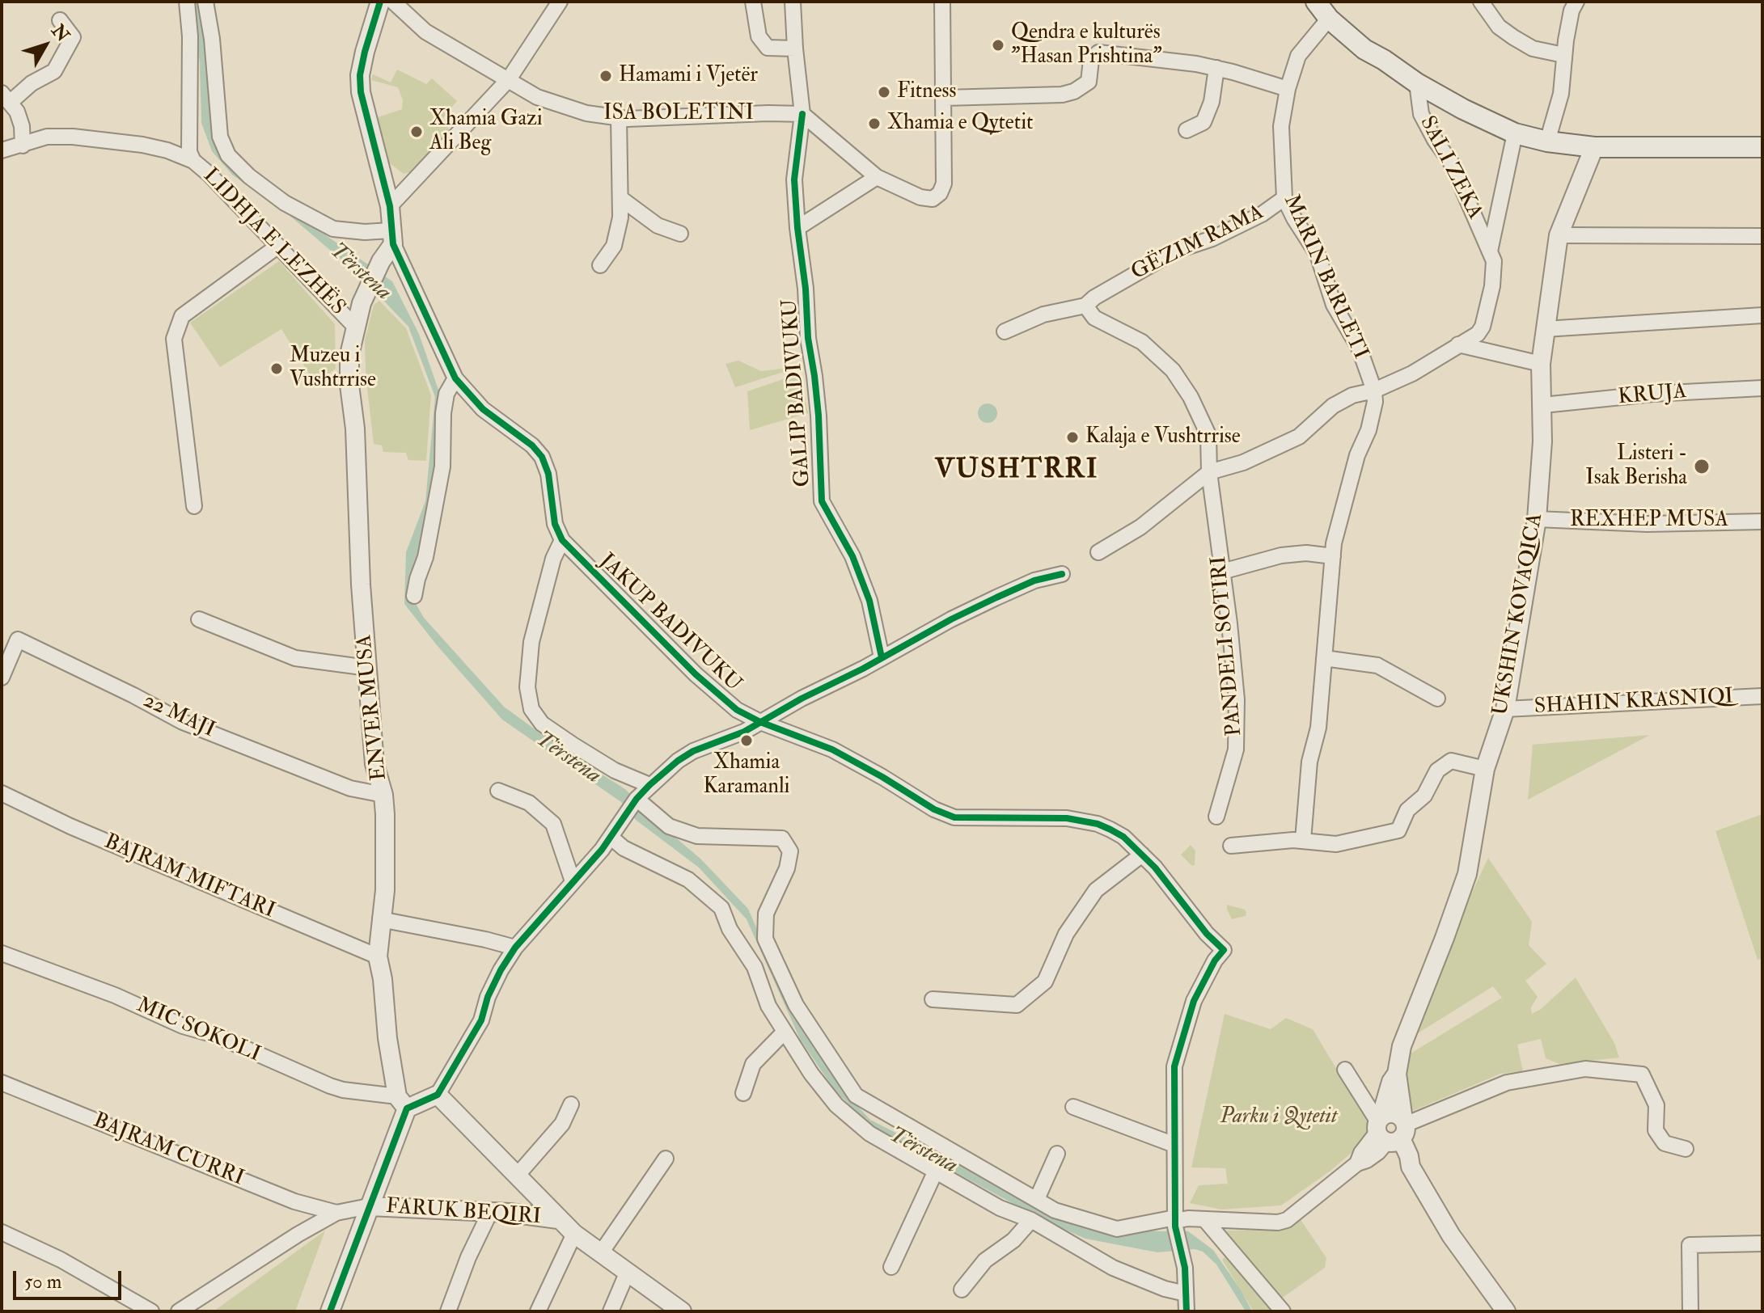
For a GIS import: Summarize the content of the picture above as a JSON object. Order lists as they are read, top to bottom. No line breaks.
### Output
{"streets":{"street":["ISA BOLETINI","SALI ZEKA","LIDHJA E LEZHËS","GËZIM RAMA","MARIN BARLETI","GALIP BADIVUKU","KRUJA","REXHEP MUSA","UKSHIN KOVAQICA","JAKUP BADIVUKU","PANDELI SOTIRI","SHAHIN KRASNIQI","ENVER MUSA","22 MAJI","BAJRAM MIFTARI","MIC SOKOLI","BAJRAM CURRI","FARUK BEQIRI"]},"crossings":[["ISA BOLETINI","GALIP BADIVUKU"],["SALI ZEKA","MARIN BARLETI"],["SALI ZEKA","PANDELI SOTIRI"],["LIDHJA E LEZHËS","ENVER MUSA"],["GËZIM RAMA","MARIN BARLETI"],["GËZIM RAMA","PANDELI SOTIRI"],["KRUJA","UKSHIN KOVAQICA"],["REXHEP MUSA","UKSHIN KOVAQICA"],["UKSHIN KOVAQICA","SHAHIN KRASNIQI"],["ENVER MUSA","22 MAJI"],["ENVER MUSA","BAJRAM MIFTARI"],["ENVER MUSA","MIC SOKOLI"]],"districts":["VUSHTRRI"],"water":["Tërstena"],"parks":["Parku i Qytetit"],"places":["Qendra e kulturës \"Hasan Prishtina\"","Hamami i Vjetër","Fitness","Xhamia e Qytetit","Xhamia Gazi Ali Beg","Muzeu i Vushtrrise","Kalaja e Vushtrrise","Listeri - Isak Berisha","Xhamia Karamanli"],"scale_bar":"50 m","north":"top right"}
